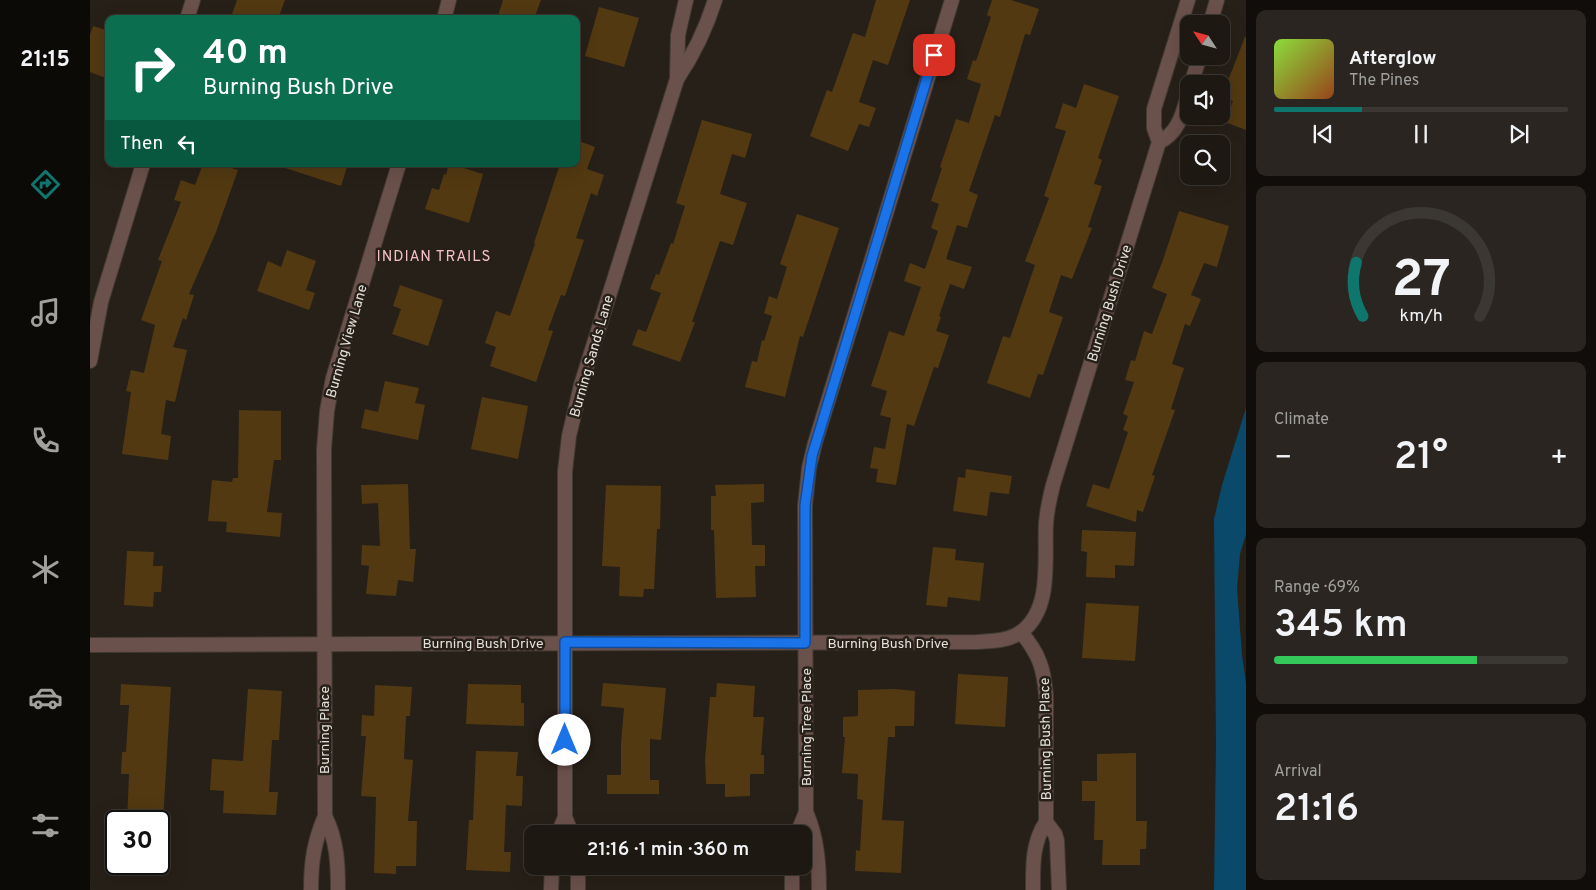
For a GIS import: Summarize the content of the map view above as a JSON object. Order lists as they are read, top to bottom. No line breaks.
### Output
{"streets":{"street":["Burning Bush Drive","Burning View Lane","Burning Sands Lane","Burning Tree Place","Burning Place","Burning Bush Place"]},"crossings":[["Burning Bush Drive","Burning View Lane"],["Burning Bush Drive","Burning Sands Lane"],["Burning Bush Drive","Burning Tree Place"],["Burning Bush Drive","Burning Place"],["Burning Bush Drive","Burning Bush Place"],["Burning View Lane","Burning Place"]],"districts":["INDIAN TRAILS"],"north":"top left","page":{"tabs":"21:15","turn":["40 m","Burning Bush Drive"],"song":["Afterglow","The Pines"],"then":"Then","tile":["Climate",["Range · 69%","345 km"],["Arrival","21:16"]],"heat":["−","21°","+"],"limit":"30","trip":"21:16 · 1 min · 360 m","gauge":["27","km/h"]}}
